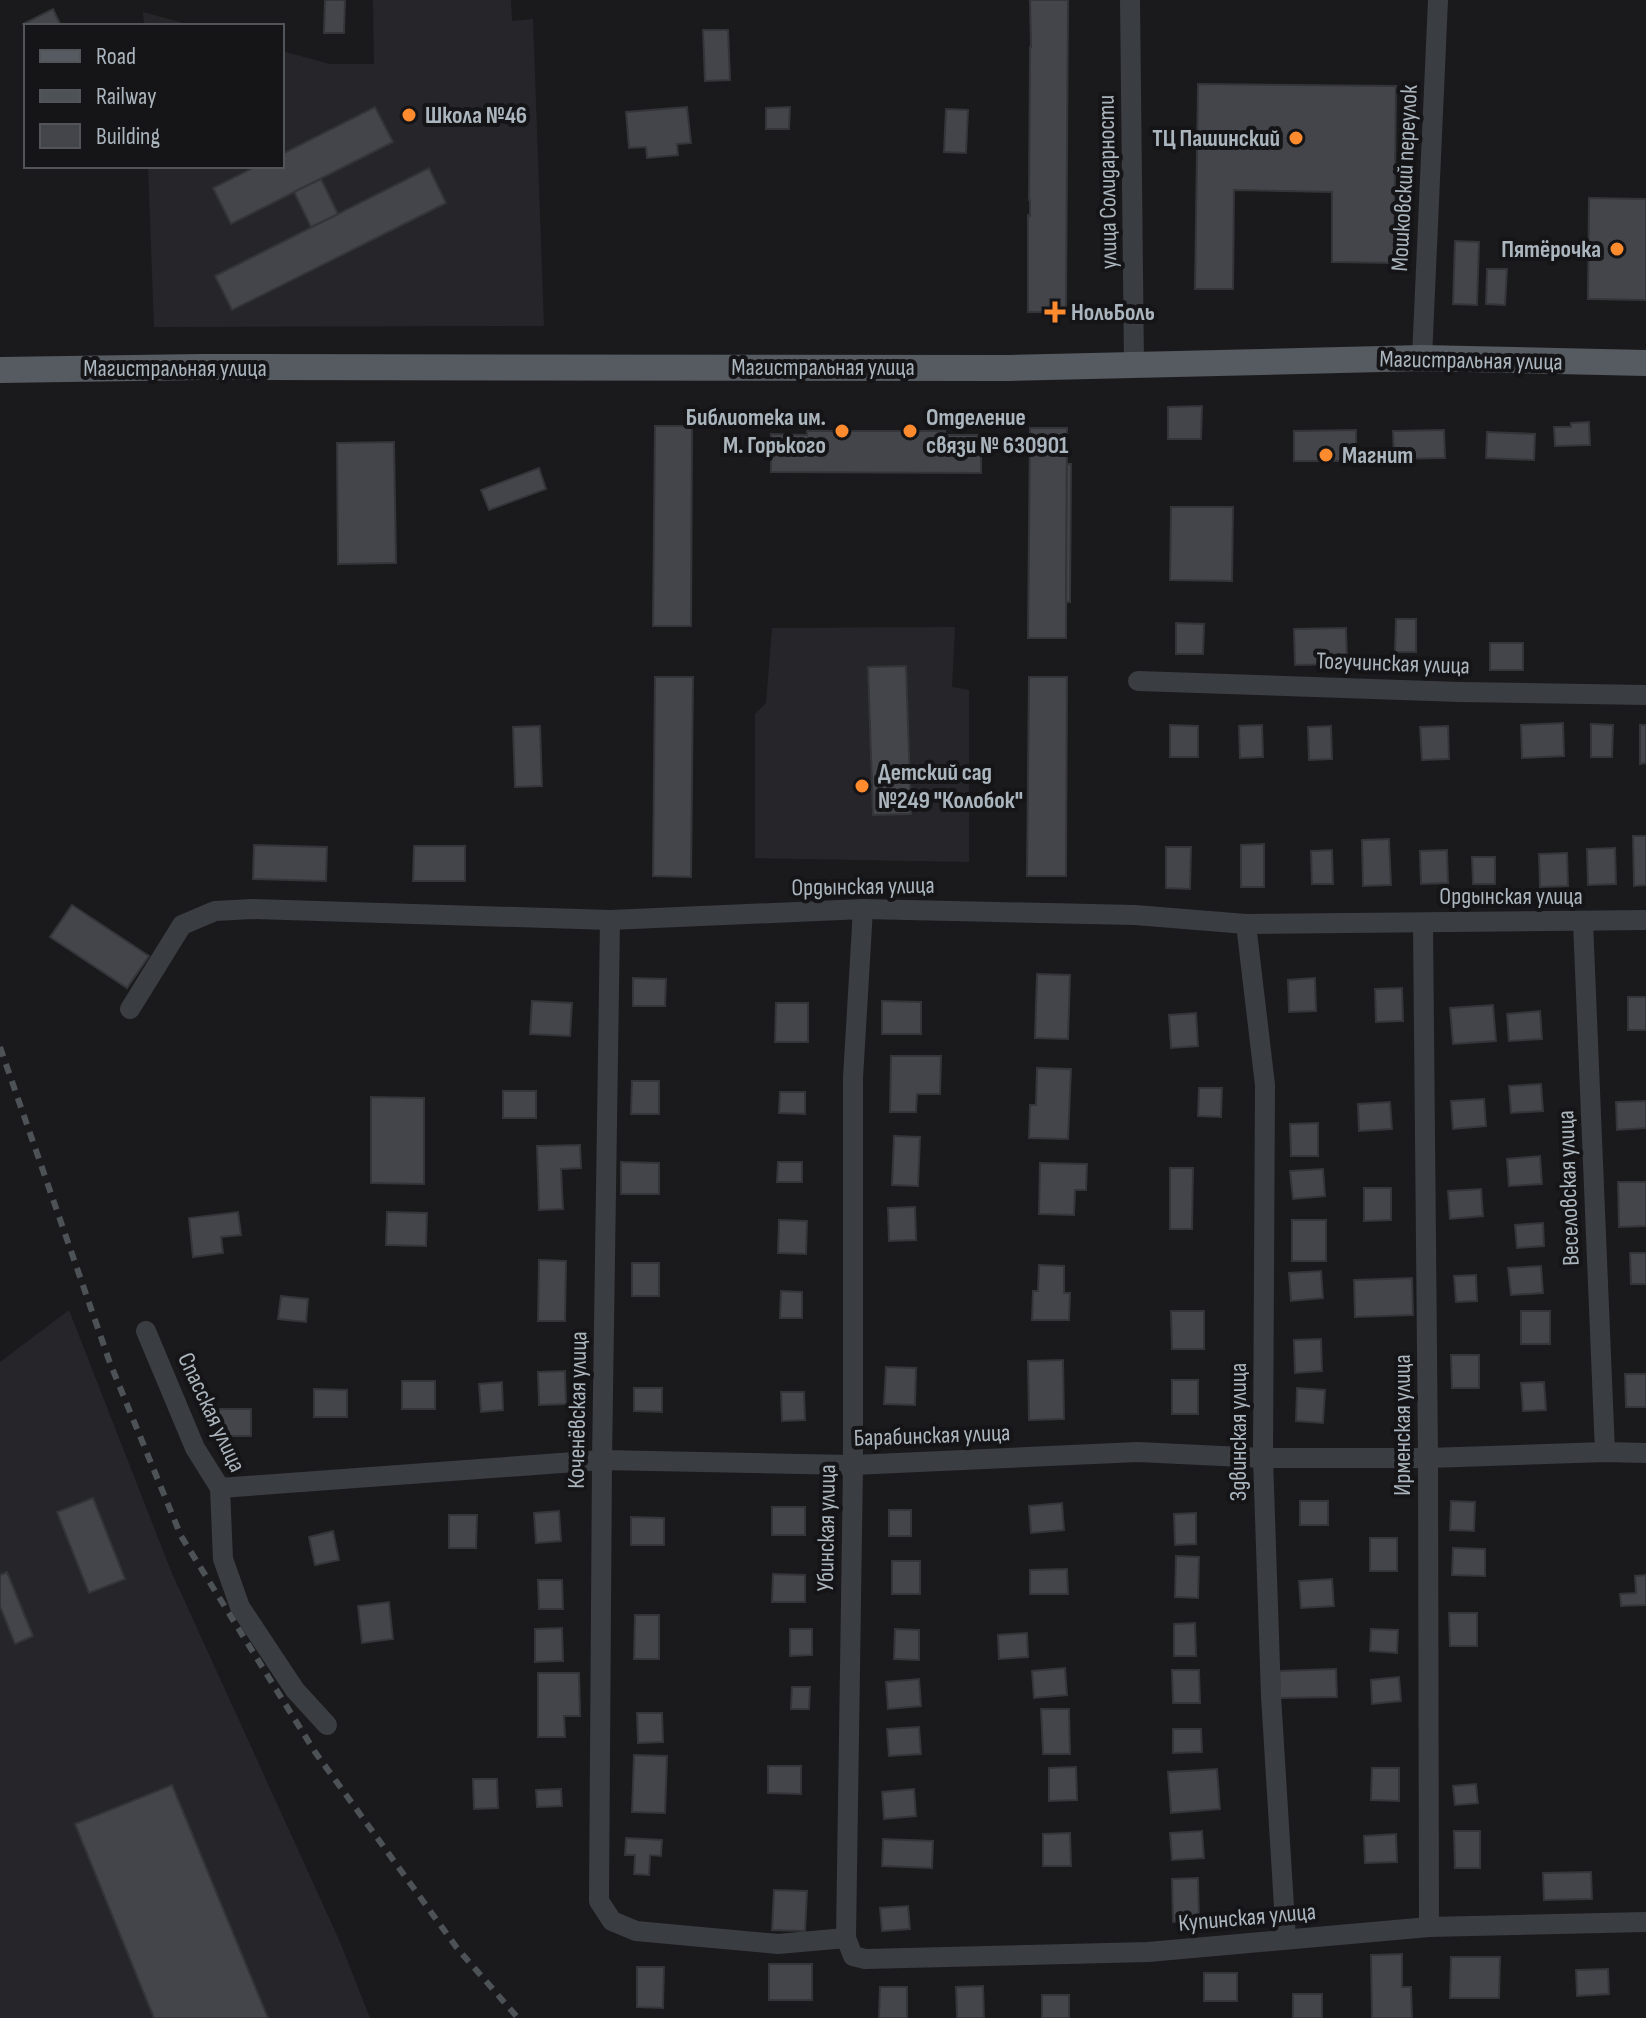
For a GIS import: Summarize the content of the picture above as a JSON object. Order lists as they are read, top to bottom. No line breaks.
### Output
{"streets":{"main road":["Магистральная улица"],"street":["Мошковский переулок","улица Солидарности","Тогучинская улица","Ордынская улица","Веселовская улица","Коченёвская улица","Спасская улица","Ирменская улица","Здвинская улица","Барабинская улица","Убинская улица","Купинская улица"]},"crossings":[["Мошковский переулок","Магистральная улица"],["улица Солидарности","Магистральная улица"],["Ордынская улица","Веселовская улица"],["Ордынская улица","Коченёвская улица"],["Ордынская улица","Ирменская улица"],["Ордынская улица","Здвинская улица"],["Ордынская улица","Убинская улица"],["Веселовская улица","Барабинская улица"],["Коченёвская улица","Барабинская улица"],["Коченёвская улица","Купинская улица"],["Спасская улица","Барабинская улица"],["Ирменская улица","Барабинская улица"],["Ирменская улица","Купинская улица"],["Здвинская улица","Барабинская улица"],["Здвинская улица","Купинская улица"],["Барабинская улица","Убинская улица"],["Убинская улица","Купинская улица"]],"places":{"other":["Школа №46","ТЦ Пашинский","Пятёрочка","Библиотека им. М. Горького","Отделение связи № 630901","Магнит","Детский сад №249 \"Колобок\""],"health":["НольБоль"]},"legend":["Road","Railway","Building"]}
